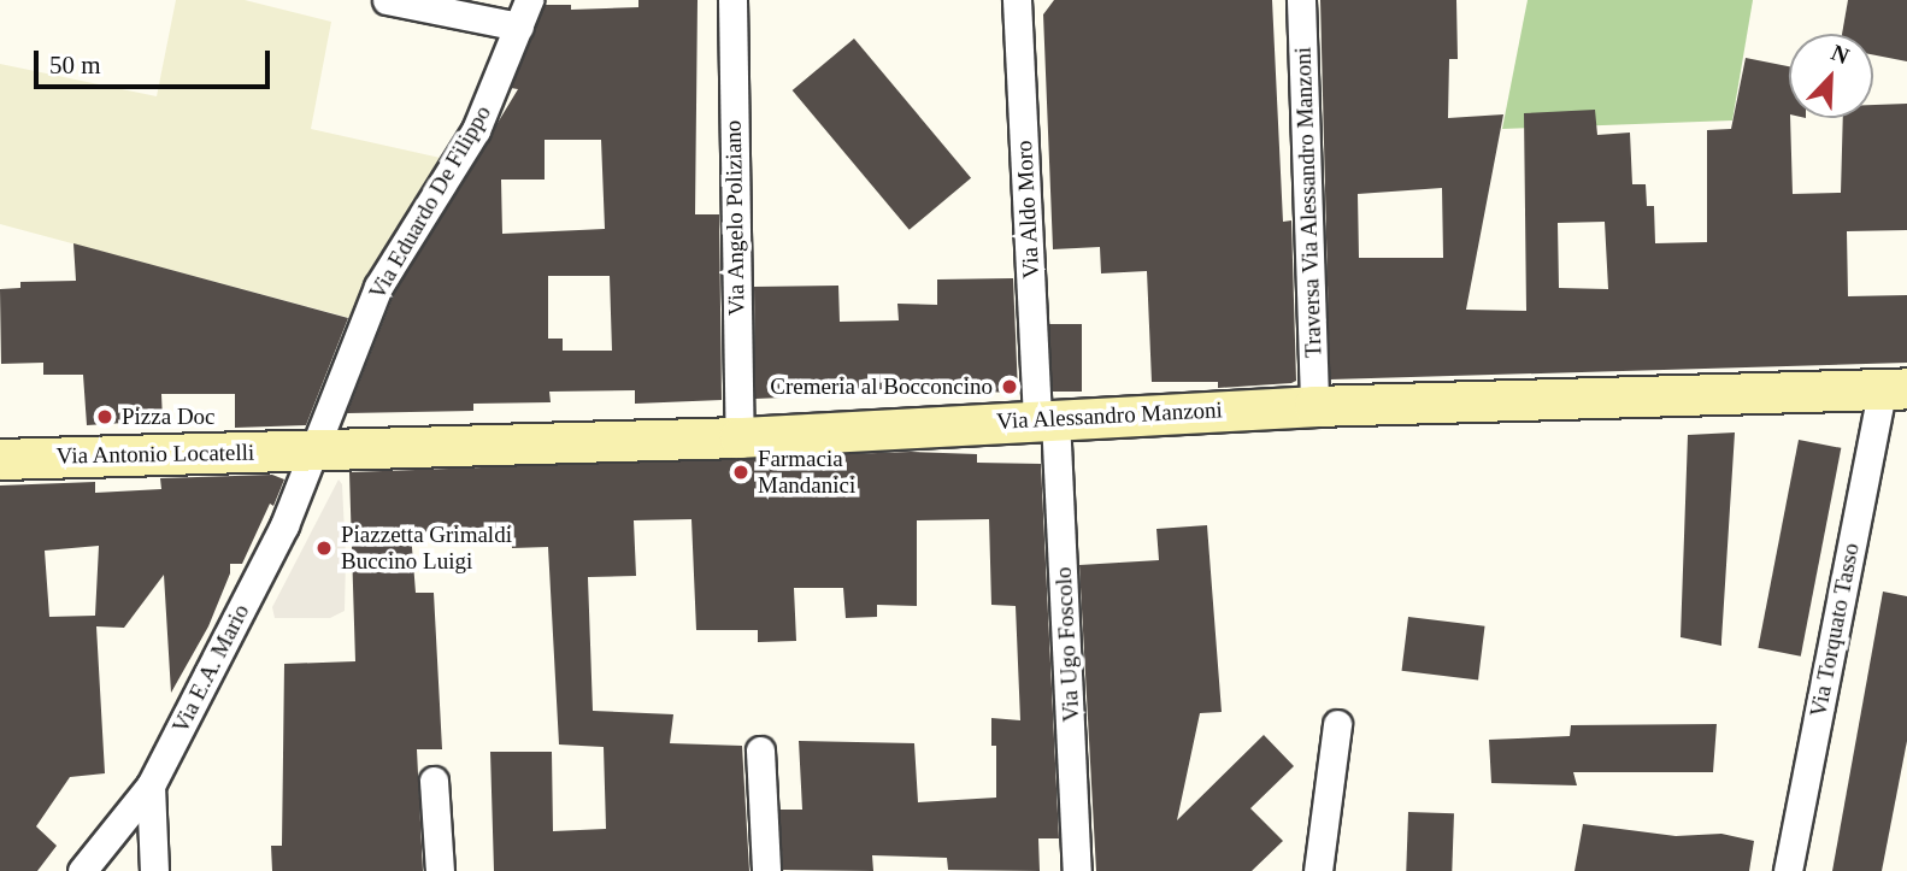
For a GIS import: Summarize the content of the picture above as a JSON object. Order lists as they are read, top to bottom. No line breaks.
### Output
{"streets":{"street":["Via Eduardo De Filippo","Traversa Via Alessandro Manzoni","Via Aldo Moro","Via Angelo Poliziano","Via Alessandro Manzoni","Via Antonio Locatelli","Via Torquato Tasso","Via Ugo Foscolo","Via E.A. Mario"]},"crossings":[["Via Eduardo De Filippo","Via Alessandro Manzoni"],["Via Eduardo De Filippo","Via Antonio Locatelli"],["Via Eduardo De Filippo","Via E.A. Mario"],["Traversa Via Alessandro Manzoni","Via Alessandro Manzoni"],["Via Aldo Moro","Via Alessandro Manzoni"],["Via Aldo Moro","Via Ugo Foscolo"],["Via Angelo Poliziano","Via Alessandro Manzoni"],["Via Alessandro Manzoni","Via Antonio Locatelli"],["Via Alessandro Manzoni","Via Torquato Tasso"],["Via Alessandro Manzoni","Via Ugo Foscolo"],["Via Alessandro Manzoni","Via E.A. Mario"],["Via Antonio Locatelli","Via E.A. Mario"]],"places":["Cremeria al Bocconcino","Pizza Doc","Farmacia Mandanici","Piazzetta Grimaldi Buccino Luigi"],"scale_bar":"50 m","north":"top right"}
